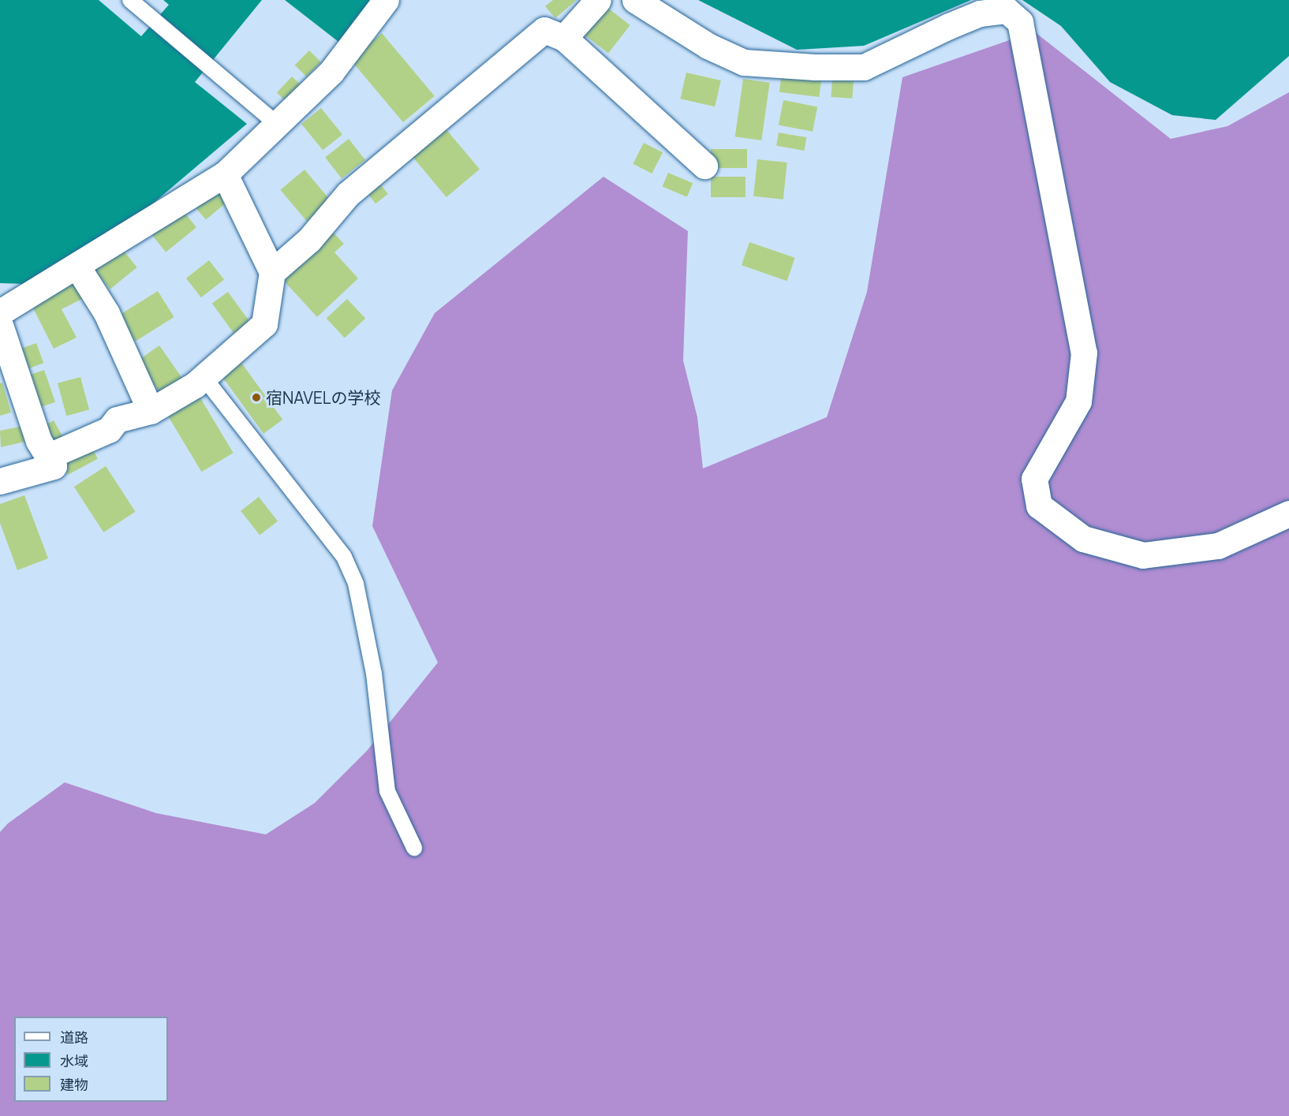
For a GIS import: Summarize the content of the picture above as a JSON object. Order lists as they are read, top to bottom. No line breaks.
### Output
{"places":["宿NAVELの学校"],"legend":["道路","水域","建物"]}
